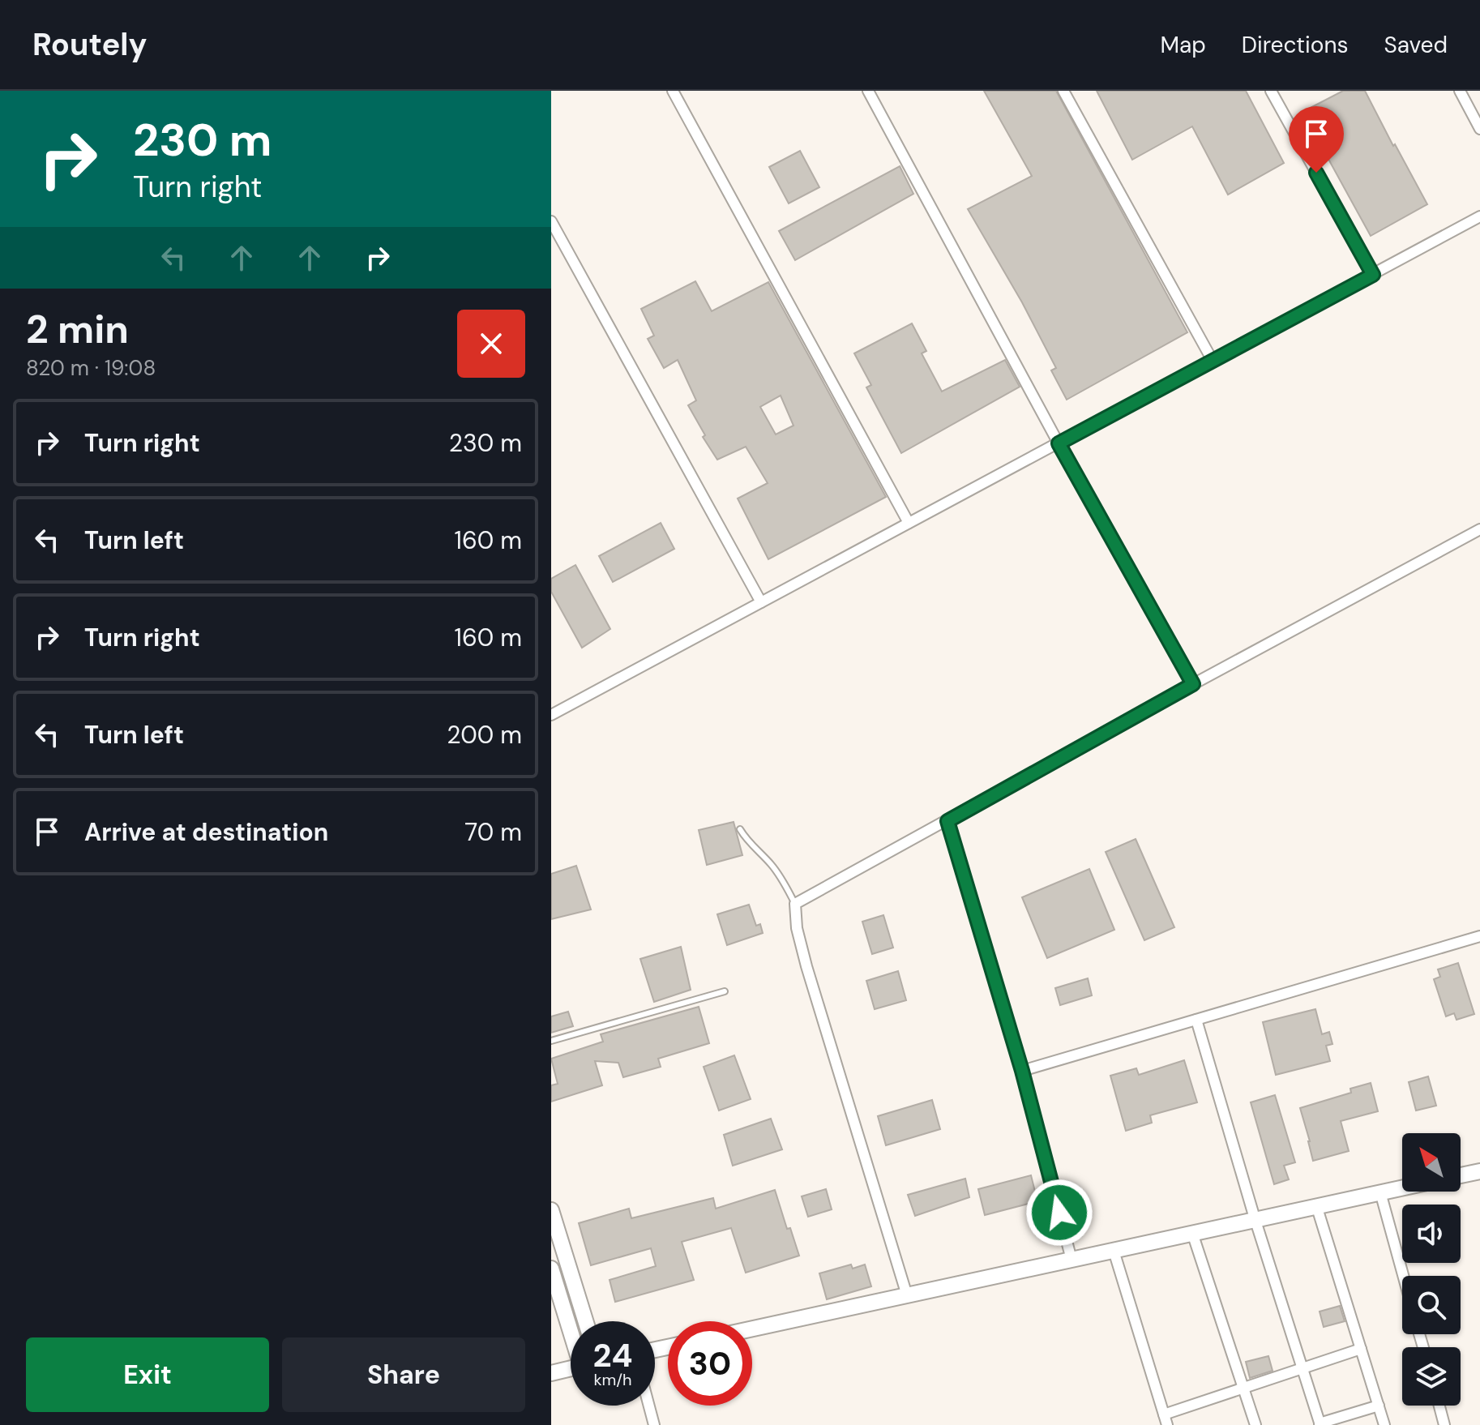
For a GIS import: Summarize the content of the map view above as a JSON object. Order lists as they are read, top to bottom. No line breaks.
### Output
{"north":"top left","page":{"header":"Routely","nav":["Map","Directions","Saved"],"turn":["230 m","Turn right"],"heading":["2 min","820 m · 19:08"],"list":[{"name":"Turn right","value":"230 m"},{"name":"Turn left","value":"160 m"},{"name":"Turn right","value":"160 m"},{"name":"Turn left","value":"200 m"},{"name":"Arrive at destination","value":"70 m"}],"speed":"24 km/h","limit":"30","buttons":["Exit","Share"]}}
